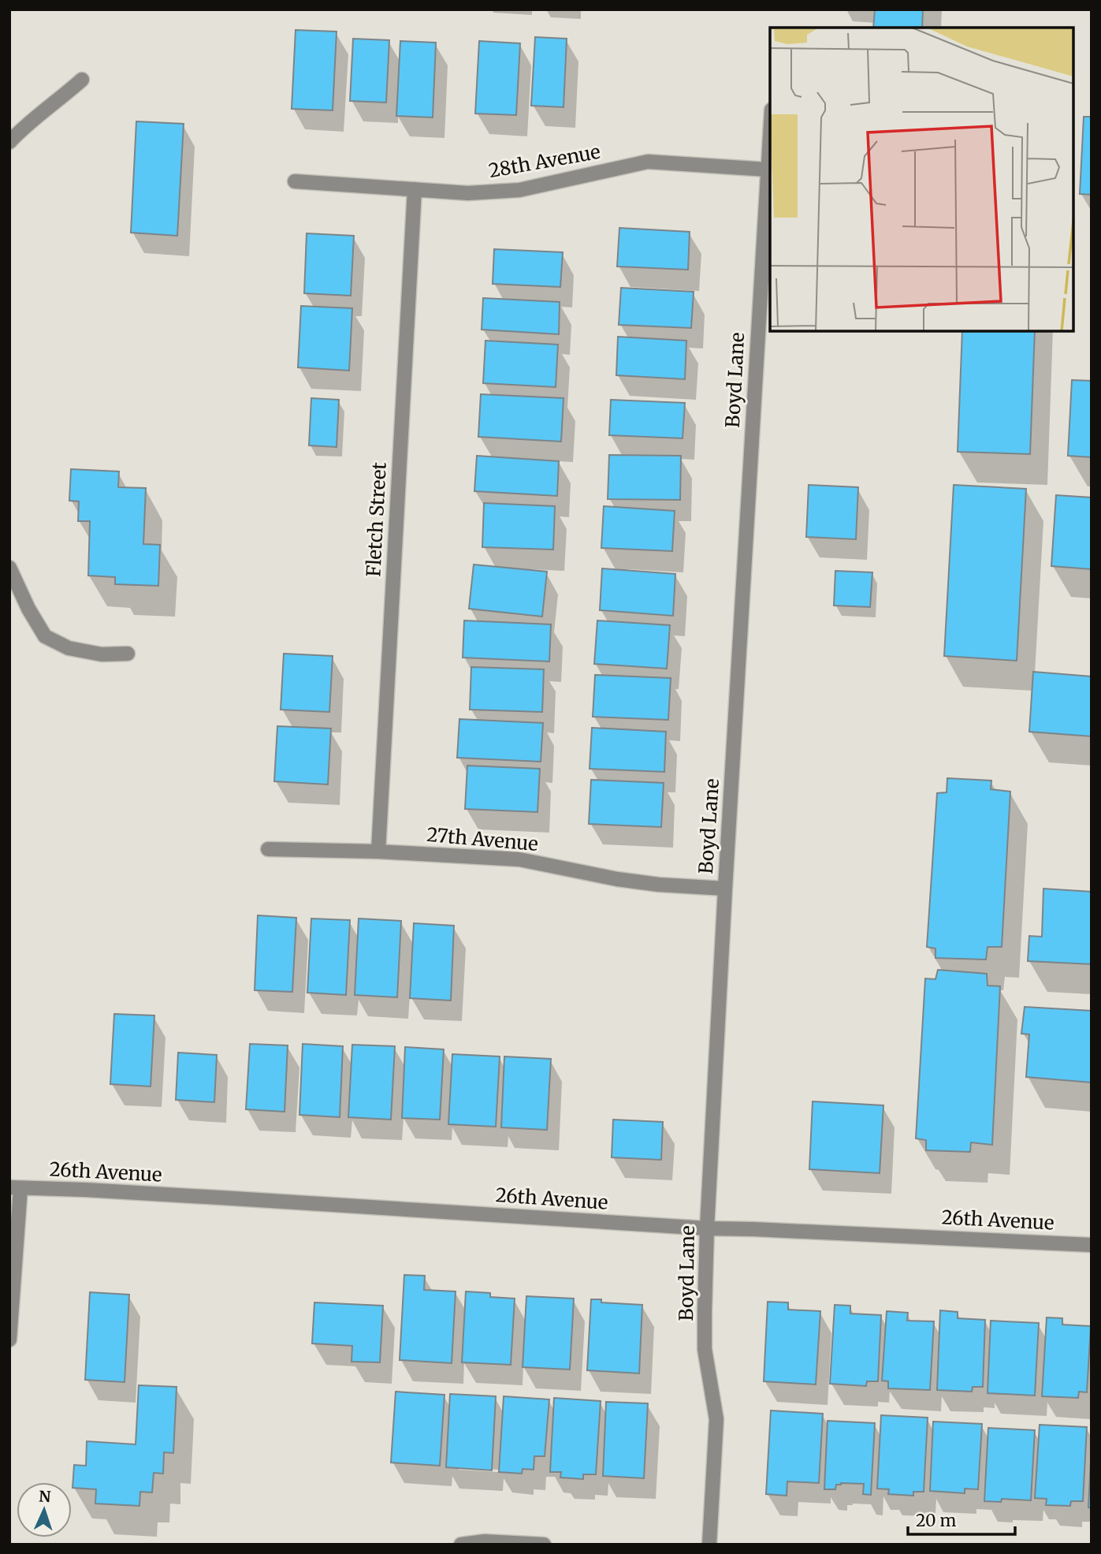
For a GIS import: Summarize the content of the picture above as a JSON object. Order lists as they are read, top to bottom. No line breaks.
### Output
{"streets":{"street":["28th Avenue","Boyd Lane","Fletch Street","27th Avenue","26th Avenue"]},"crossings":[["28th Avenue","Boyd Lane"],["28th Avenue","Fletch Street"],["Boyd Lane","27th Avenue"],["Boyd Lane","26th Avenue"],["Fletch Street","27th Avenue"]],"scale_bar":"20 m","north":"top"}
